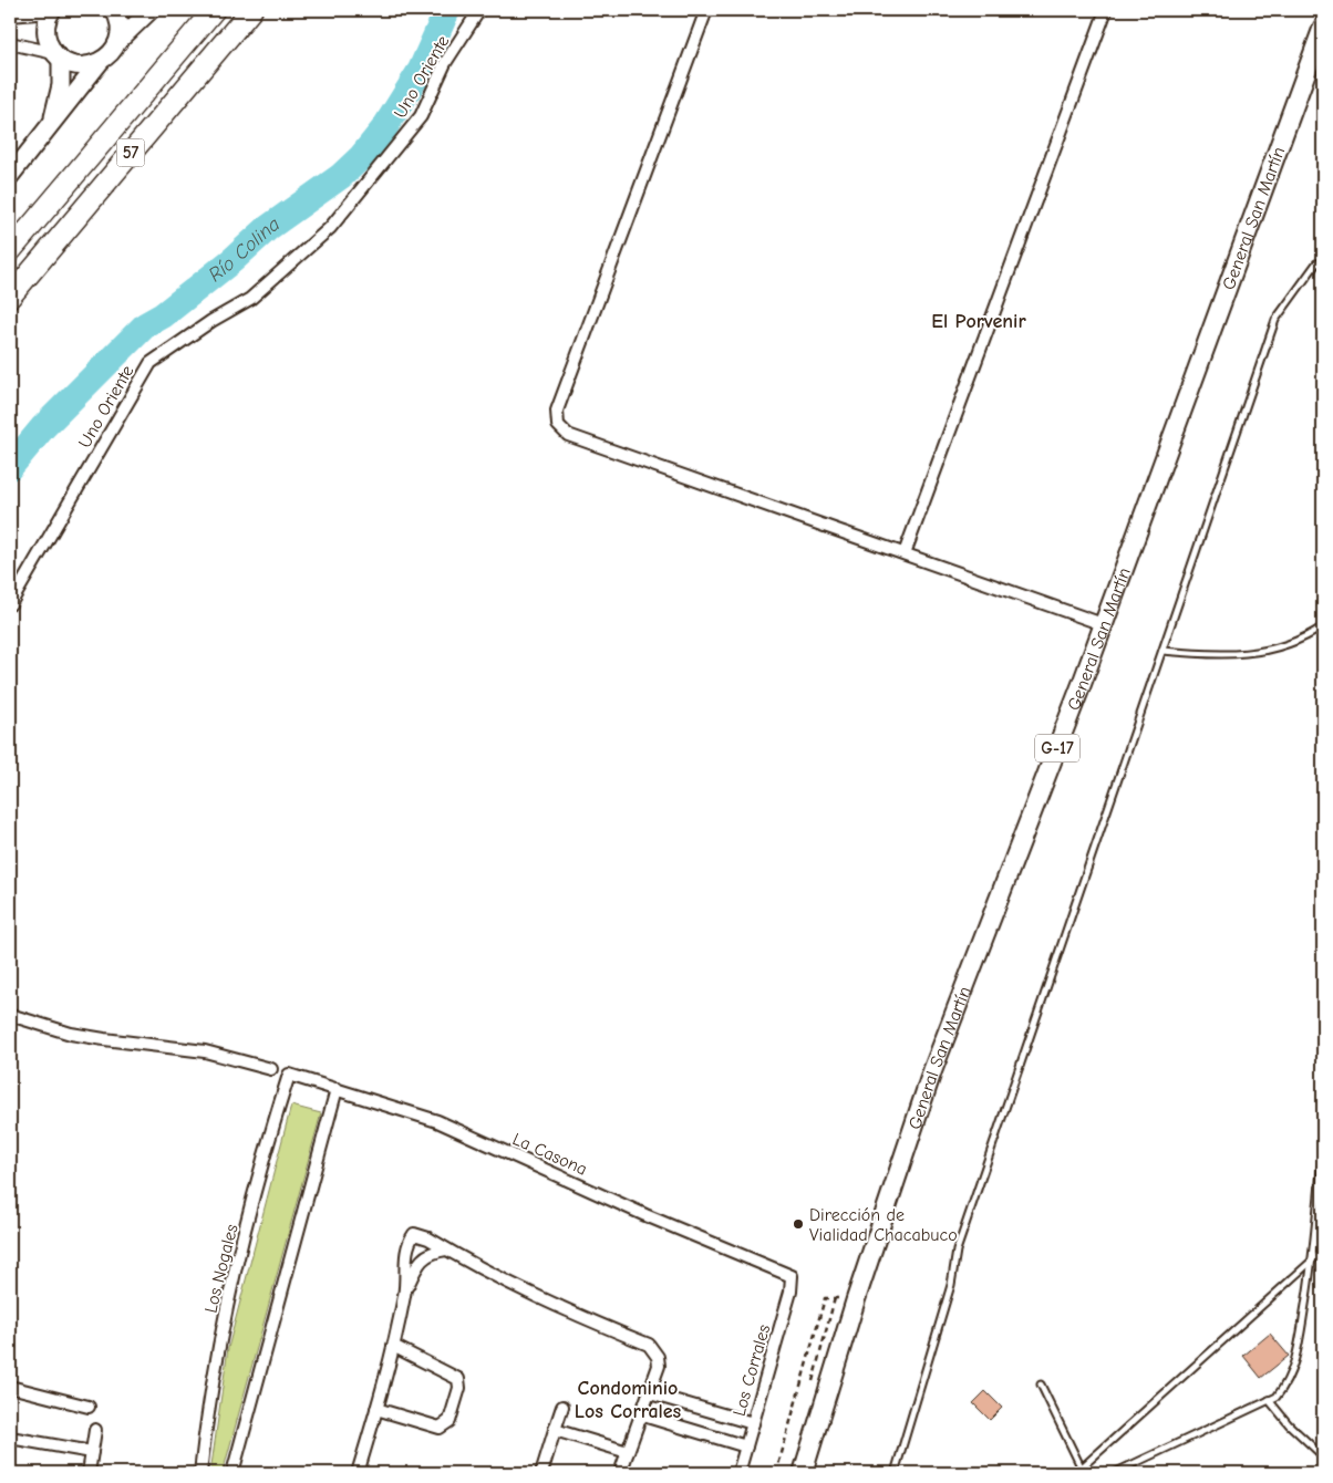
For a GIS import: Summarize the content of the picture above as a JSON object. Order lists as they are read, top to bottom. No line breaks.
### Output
{"streets":{"highway":["57"],"main road":["General San Martín","G-17"],"street":["Uno Oriente","La Casona","Los Nogales","Los Corrales"]},"crossings":[["La Casona","Los Nogales"],["La Casona","Los Corrales"]],"districts":["El Porvenir","Condominio Los Corrales"],"water":["Río Colina"],"places":["Dirección de Vialidad Chacabuco"]}
